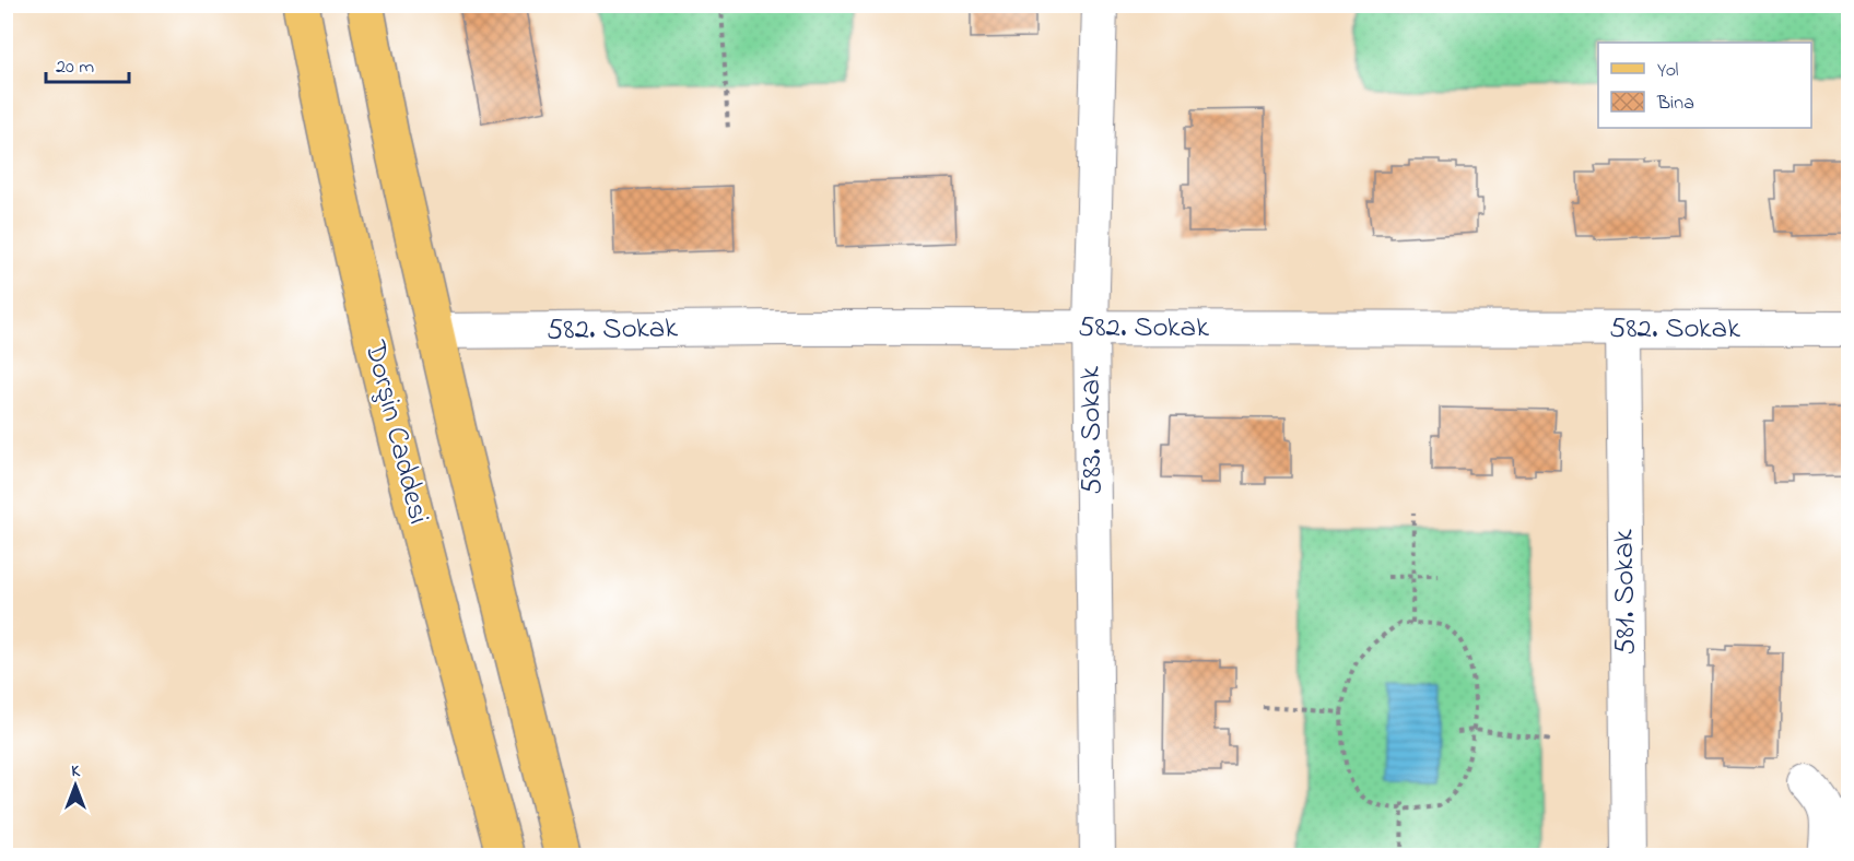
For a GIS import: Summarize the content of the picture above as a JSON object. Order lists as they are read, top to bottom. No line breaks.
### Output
{"streets":{"main road":["Dorşin Caddesi"],"street":["582. Sokak","583. Sokak","581. Sokak"]},"crossings":[["582. Sokak","583. Sokak"],["582. Sokak","Dorşin Caddesi"],["582. Sokak","581. Sokak"]],"legend":["Yol","Bina"],"scale_bar":"20 m","north":"top"}
